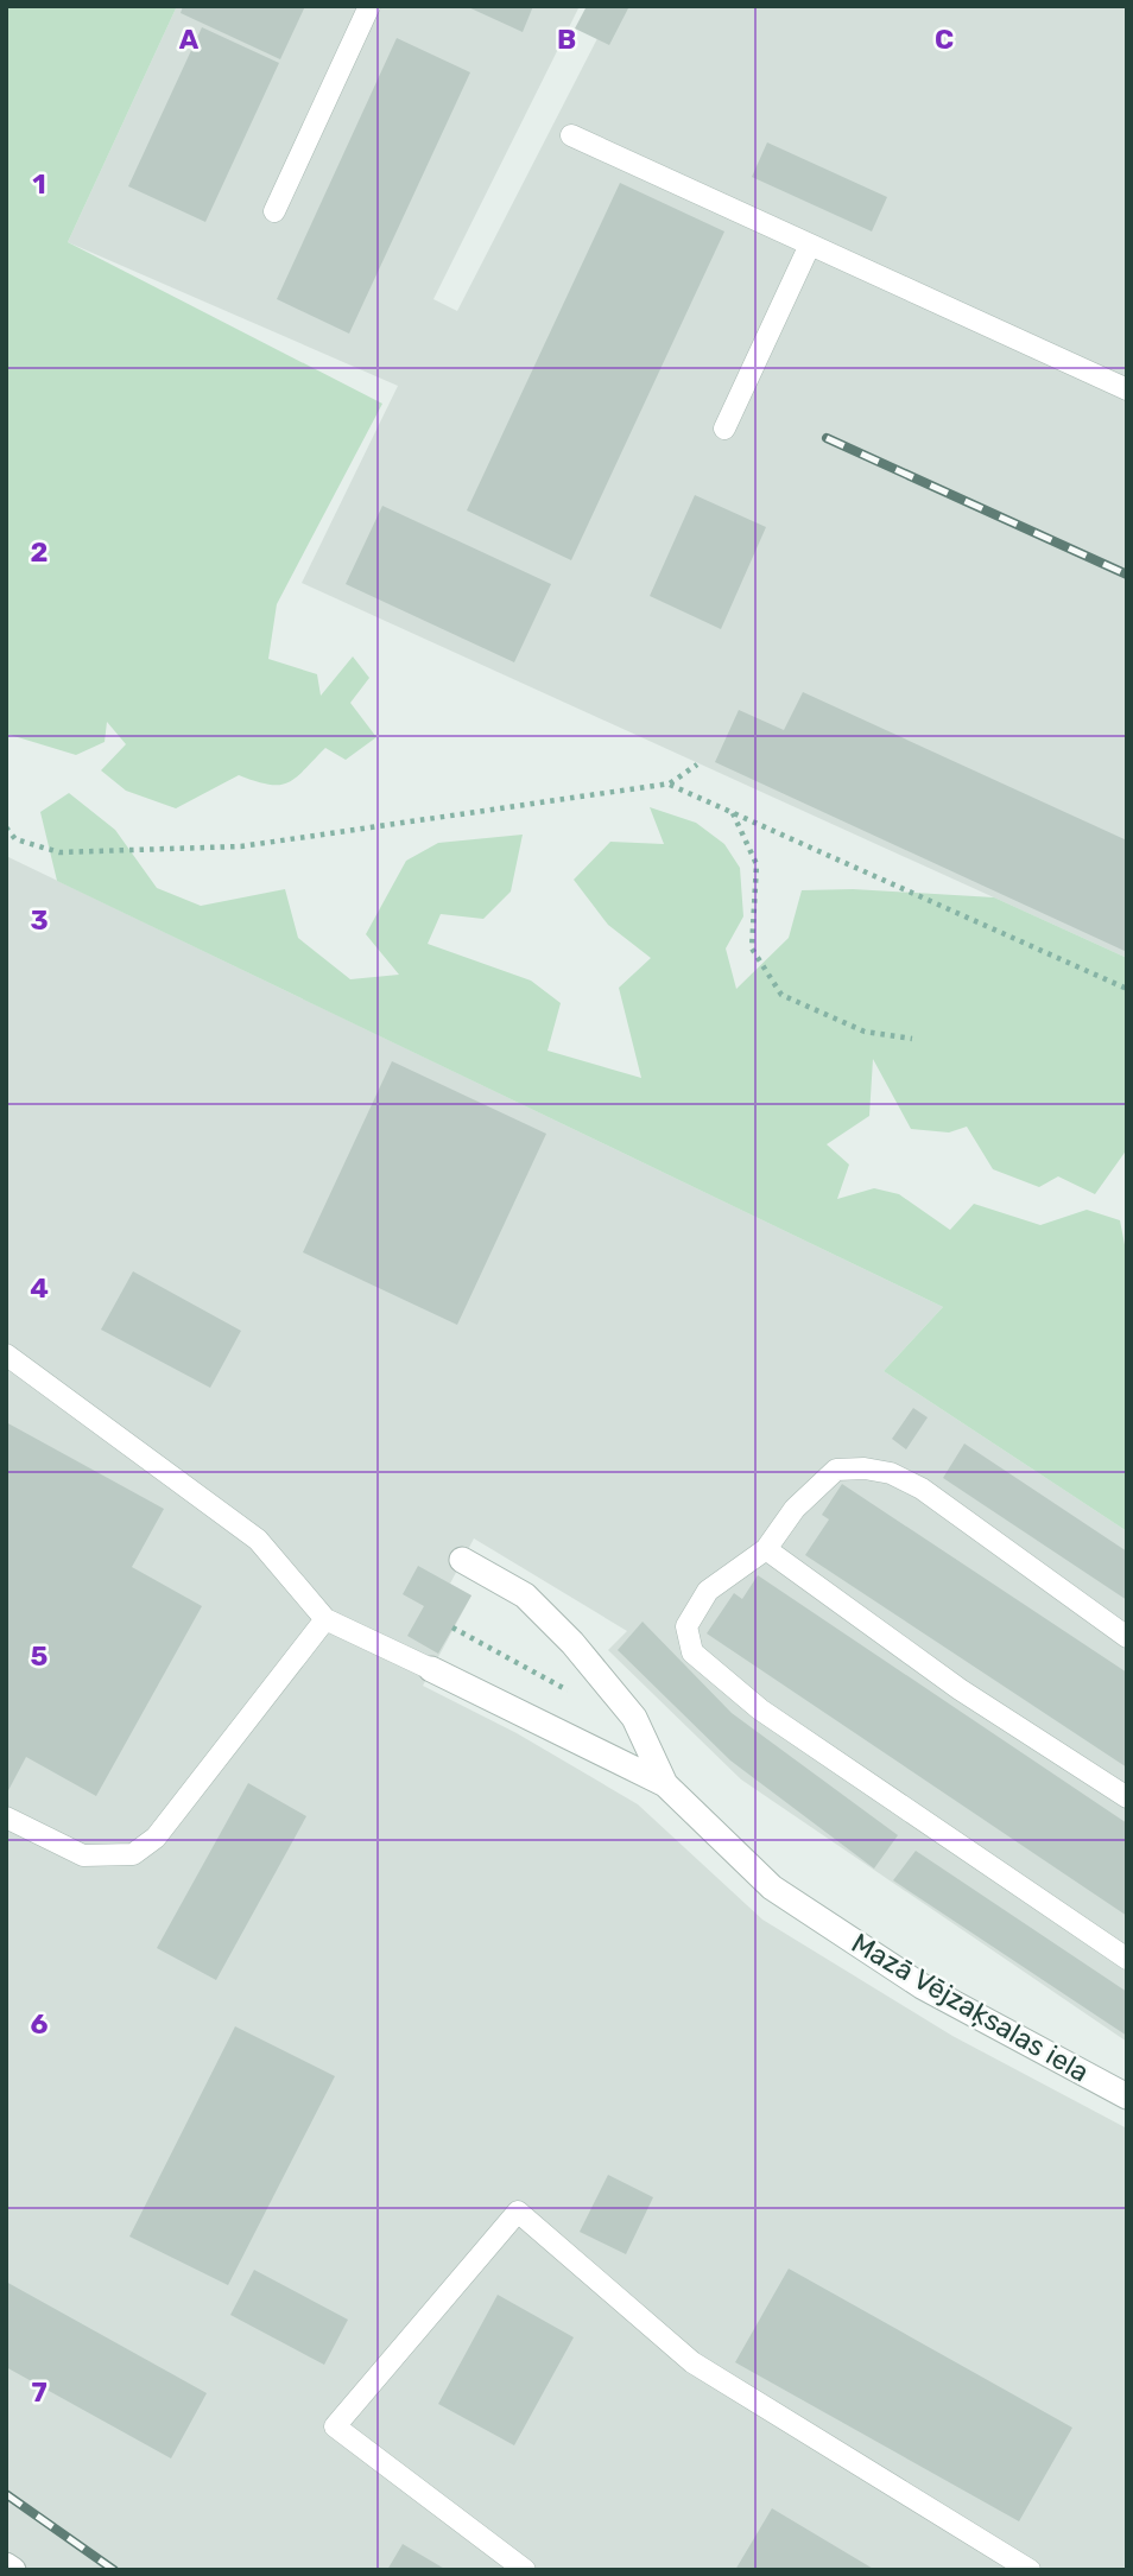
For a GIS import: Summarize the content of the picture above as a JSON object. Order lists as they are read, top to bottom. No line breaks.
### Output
{"streets":{"street":["Mazā Vējzaķsalas iela"]},"grid":{"columns":["A","B","C"],"rows":["1","2","3","4","5","6","7"]}}
